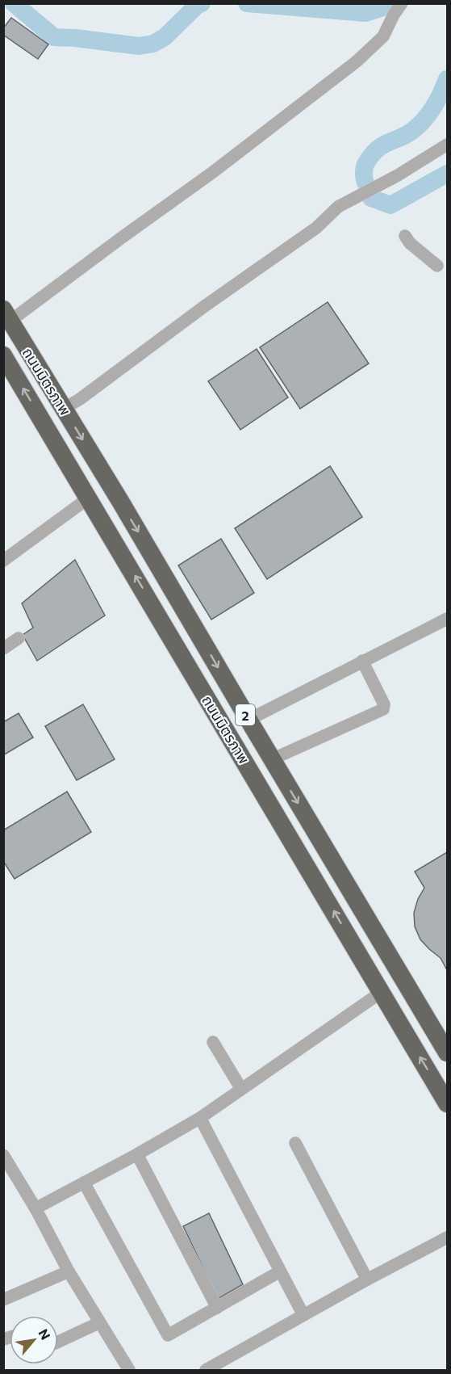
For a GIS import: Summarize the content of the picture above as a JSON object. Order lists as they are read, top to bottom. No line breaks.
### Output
{"streets":{"highway":["ถนนมิตรภาพ","2"]},"north":"top right"}
